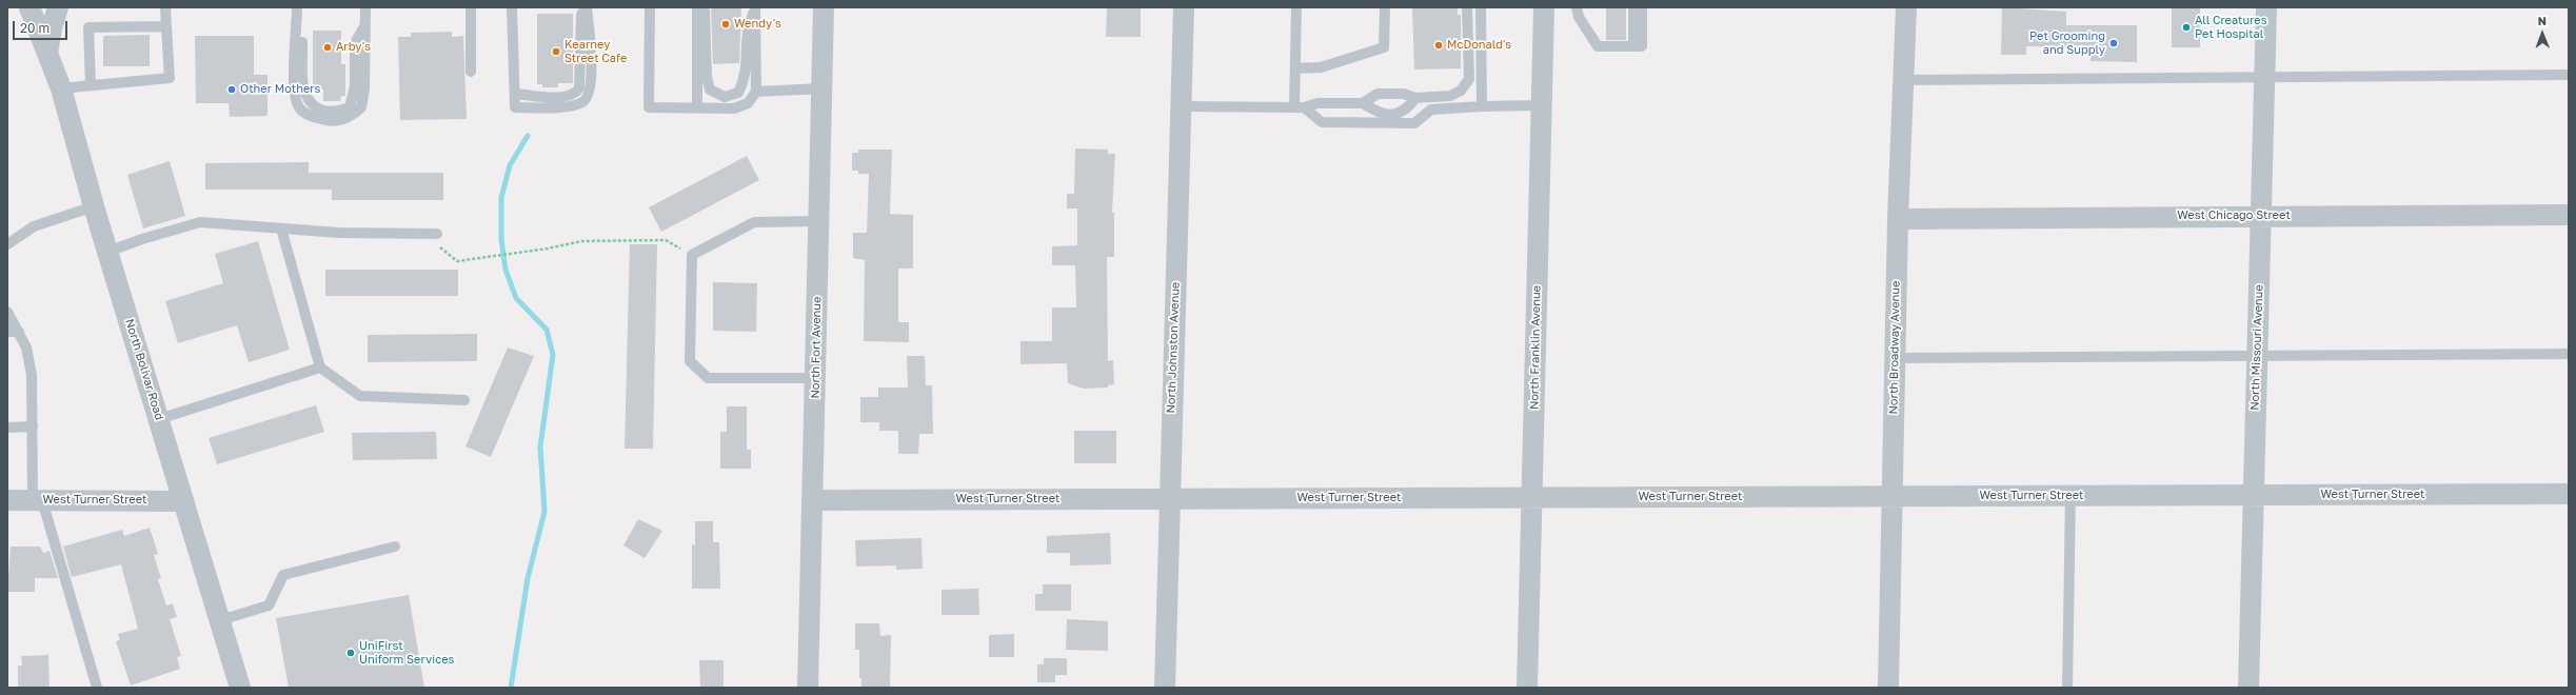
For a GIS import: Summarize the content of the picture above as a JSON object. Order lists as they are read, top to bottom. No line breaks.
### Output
{"streets":{"street":["West Chicago Street","North Fort Avenue","North Johnston Avenue","North Franklin Avenue","North Broadway Avenue","North Missouri Avenue","North Bolivar Road","West Turner Street"]},"crossings":[["West Chicago Street","North Broadway Avenue"],["West Chicago Street","North Missouri Avenue"],["North Fort Avenue","West Turner Street"],["North Johnston Avenue","West Turner Street"],["North Franklin Avenue","West Turner Street"],["North Broadway Avenue","West Turner Street"],["North Missouri Avenue","West Turner Street"],["North Bolivar Road","West Turner Street"]],"places":["Wendy's","All Creatures Pet Hospital","Pet Grooming and Supply","McDonald's","Arby's","Kearney Street Cafe","Other Mothers","UniFirst Uniform Services"],"scale_bar":"20 m","north":"top"}
